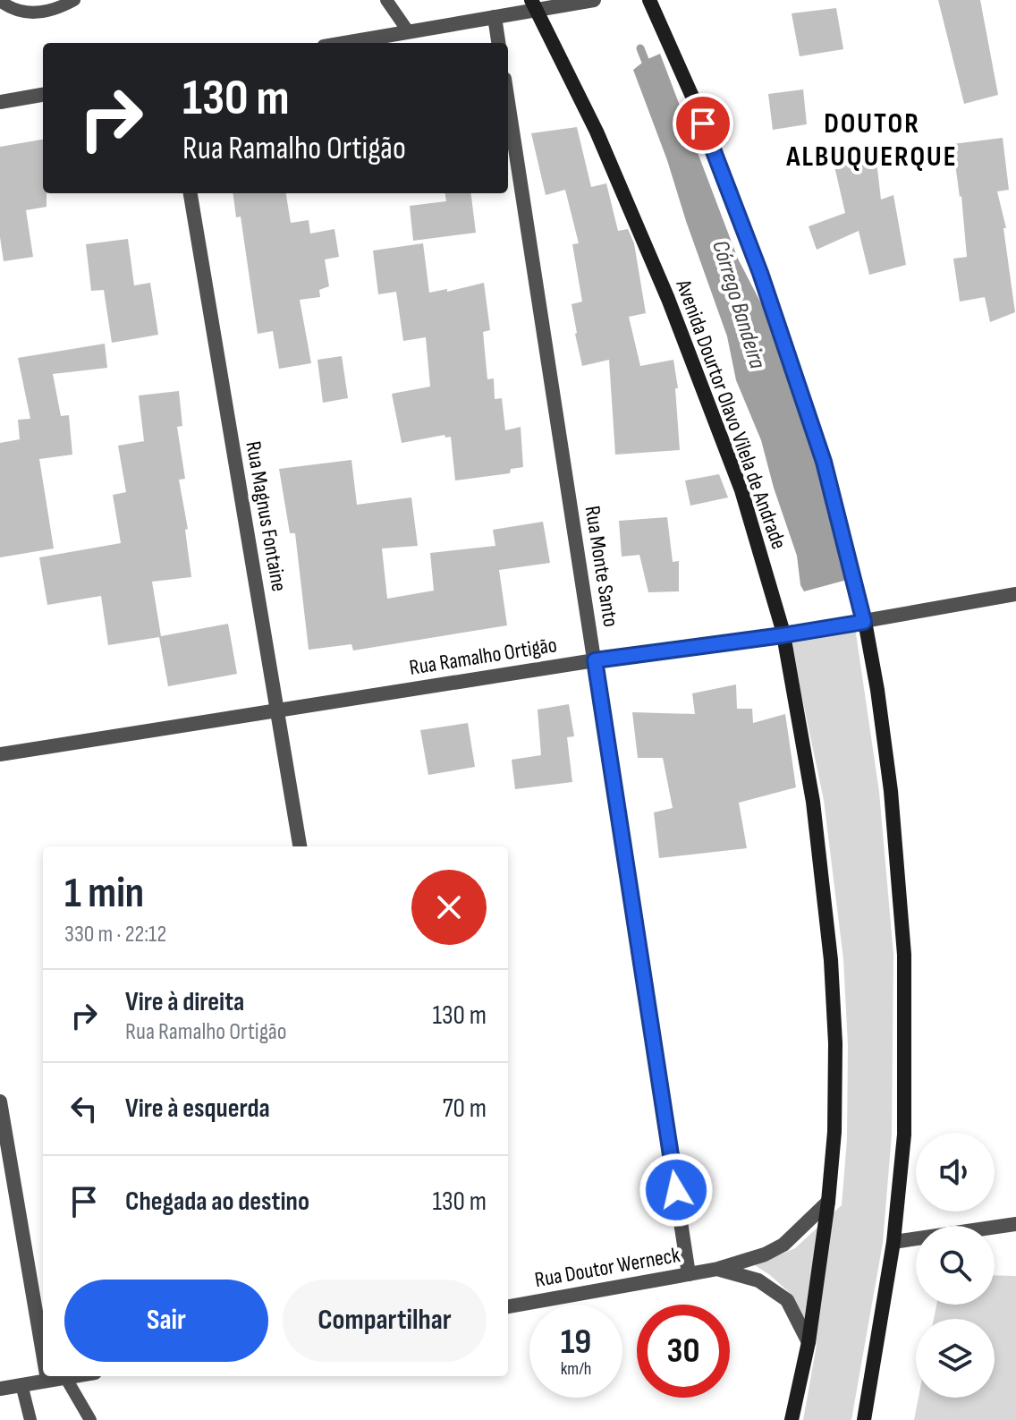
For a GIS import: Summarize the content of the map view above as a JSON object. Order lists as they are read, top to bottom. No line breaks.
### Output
{"streets":{"main road":["Avenida Dourtor Olavo Vilela de Andrade"],"street":["Rua Magnus Fontaine","Rua Monte Santo","Rua Ramalho Ortigão","Rua Doutor Werneck"]},"crossings":[["Avenida Dourtor Olavo Vilela de Andrade","Rua Ramalho Ortigão"],["Avenida Dourtor Olavo Vilela de Andrade","Rua Doutor Werneck"],["Rua Magnus Fontaine","Rua Ramalho Ortigão"],["Rua Monte Santo","Rua Ramalho Ortigão"],["Rua Monte Santo","Rua Doutor Werneck"]],"districts":["DOUTOR ALBUQUERQUE"],"water":["Córrego Bandeira"],"page":{"turn":["130 m","Rua Ramalho Ortigão"],"heading":["1 min","330 m · 22:12"],"list":[{"name":"Vire à direita","note":"Rua Ramalho Ortigão","value":"130 m"},{"name":"Vire à esquerda","value":"70 m"},{"name":"Chegada ao destino","value":"130 m"}],"buttons":["Sair","Compartilhar"],"speed":"19 km/h","limit":"30"}}
